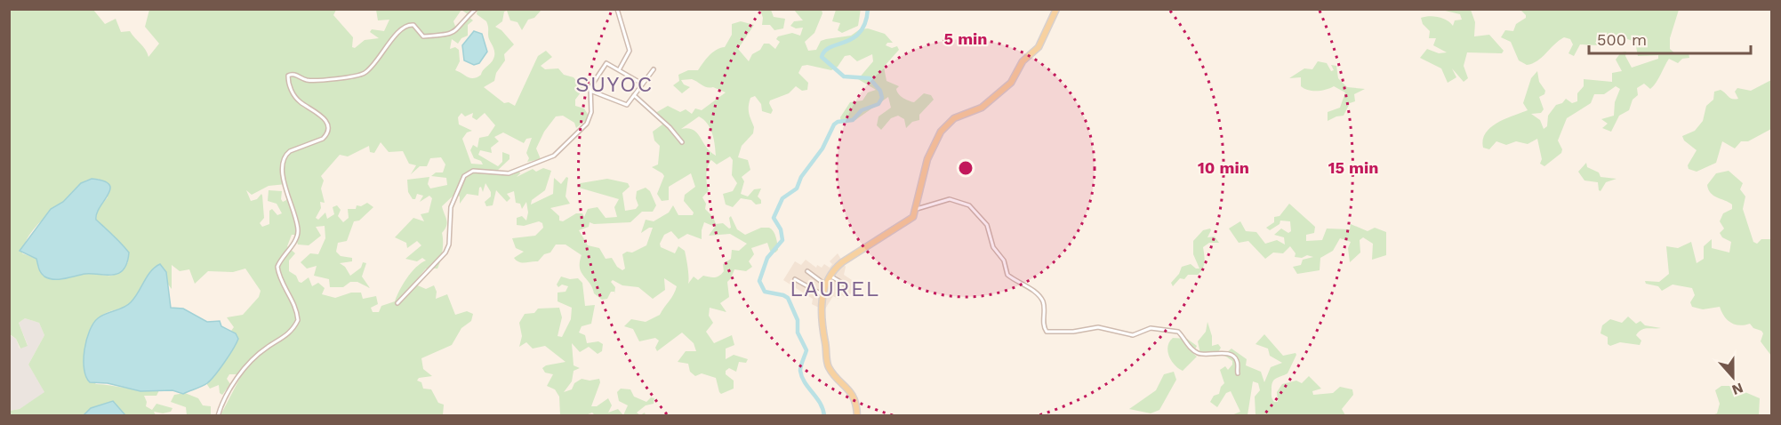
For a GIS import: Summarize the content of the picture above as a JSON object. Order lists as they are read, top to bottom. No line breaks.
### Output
{"districts":["SUYOC","LAUREL"],"scale_bar":"500 m","north":"bottom","rings":["5 min","10 min","15 min"]}
